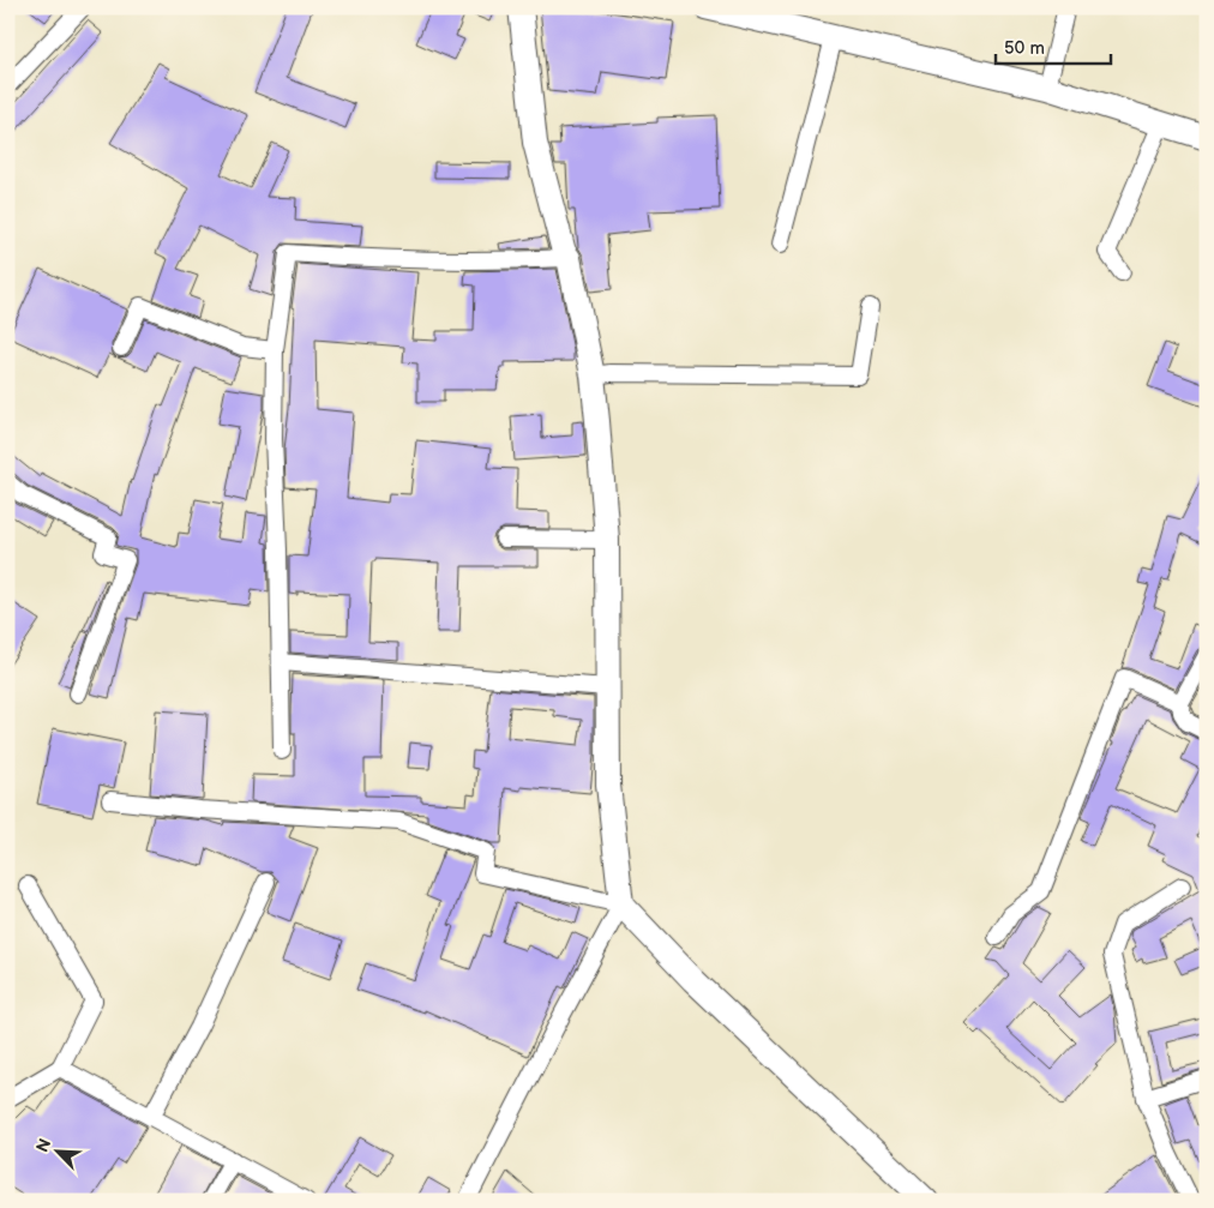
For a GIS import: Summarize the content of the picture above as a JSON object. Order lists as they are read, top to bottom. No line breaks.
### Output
{"scale_bar":"50 m","north":"top left"}
